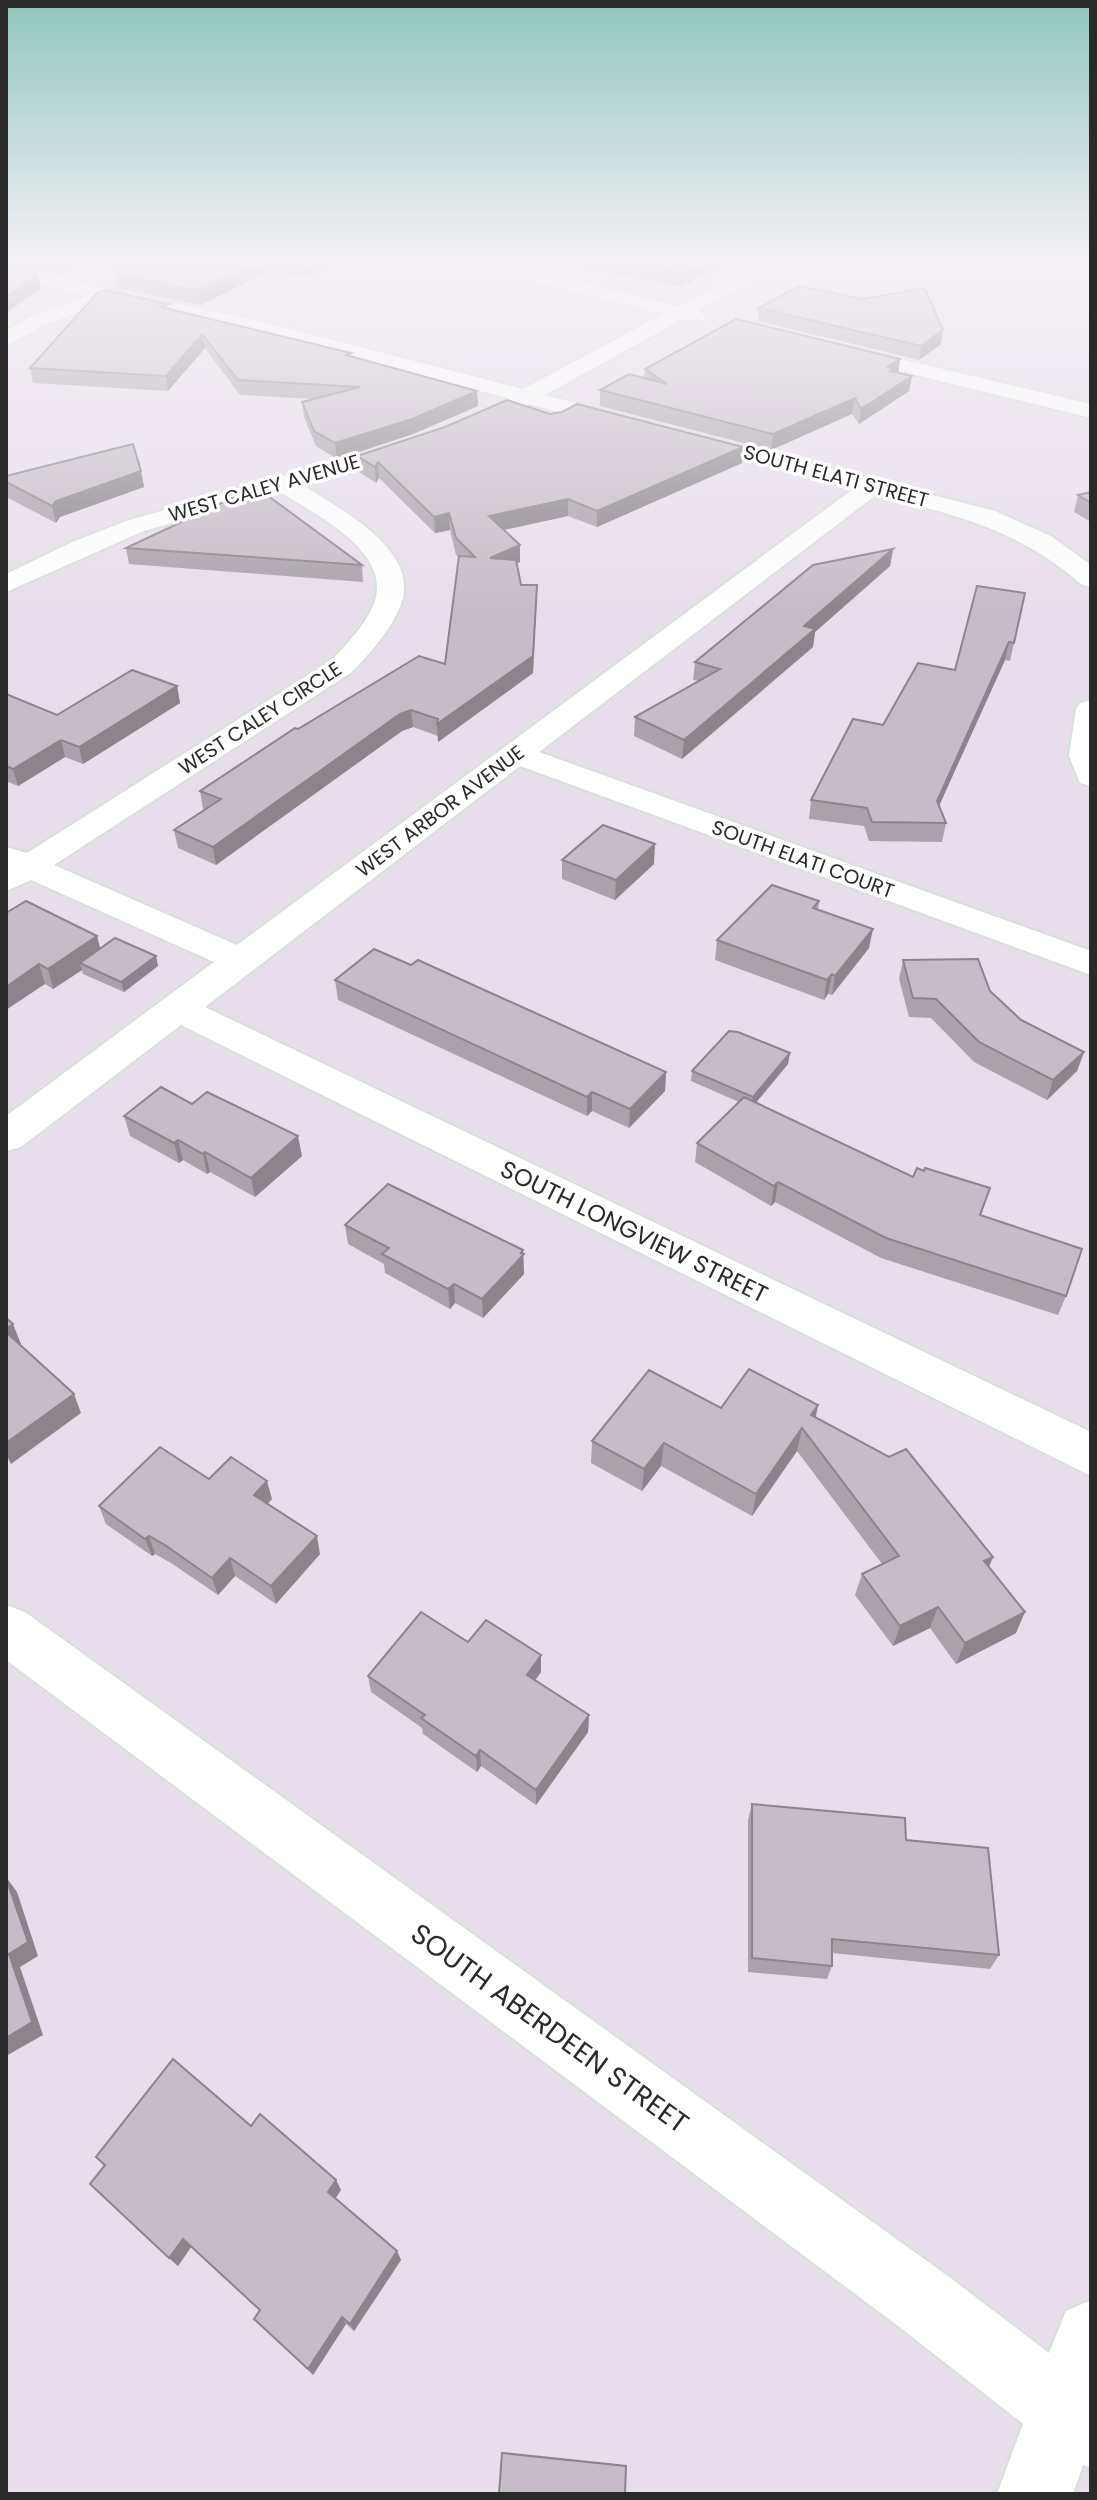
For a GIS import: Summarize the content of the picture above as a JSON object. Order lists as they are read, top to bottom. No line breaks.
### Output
{"streets":{"street":["SOUTH ELATI STREET","WEST CALEY AVENUE","WEST CALEY CIRCLE","WEST ARBOR AVENUE","SOUTH ELATI COURT","SOUTH LONGVIEW STREET","SOUTH ABERDEEN STREET"]},"crossings":[["SOUTH ELATI STREET","WEST ARBOR AVENUE"],["WEST CALEY AVENUE","WEST CALEY CIRCLE"],["WEST ARBOR AVENUE","SOUTH ELATI COURT"],["WEST ARBOR AVENUE","SOUTH LONGVIEW STREET"]]}
